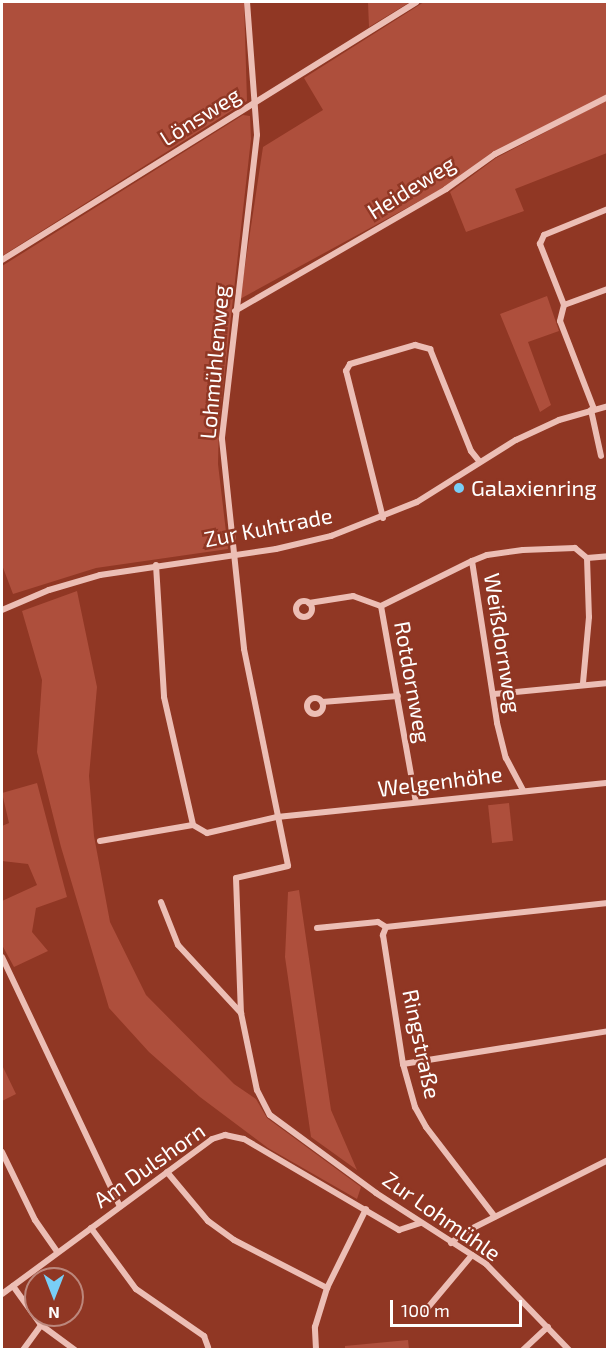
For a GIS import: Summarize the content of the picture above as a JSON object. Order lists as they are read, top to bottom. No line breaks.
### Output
{"streets":{"street":["Lönsweg","Heideweg","Lohmühlenweg","Zur Kuhtrade","Weißdornweg","Rotdornweg","Welgenhöhe","Ringstraße","Am Dulshorn","Zur Lohmühle"]},"crossings":[["Lönsweg","Lohmühlenweg"],["Heideweg","Lohmühlenweg"],["Lohmühlenweg","Zur Kuhtrade"],["Lohmühlenweg","Welgenhöhe"],["Lohmühlenweg","Zur Lohmühle"],["Weißdornweg","Rotdornweg"],["Weißdornweg","Welgenhöhe"],["Rotdornweg","Welgenhöhe"],["Am Dulshorn","Zur Lohmühle"]],"places":["Galaxienring"],"scale_bar":"100 m","north":"bottom"}
